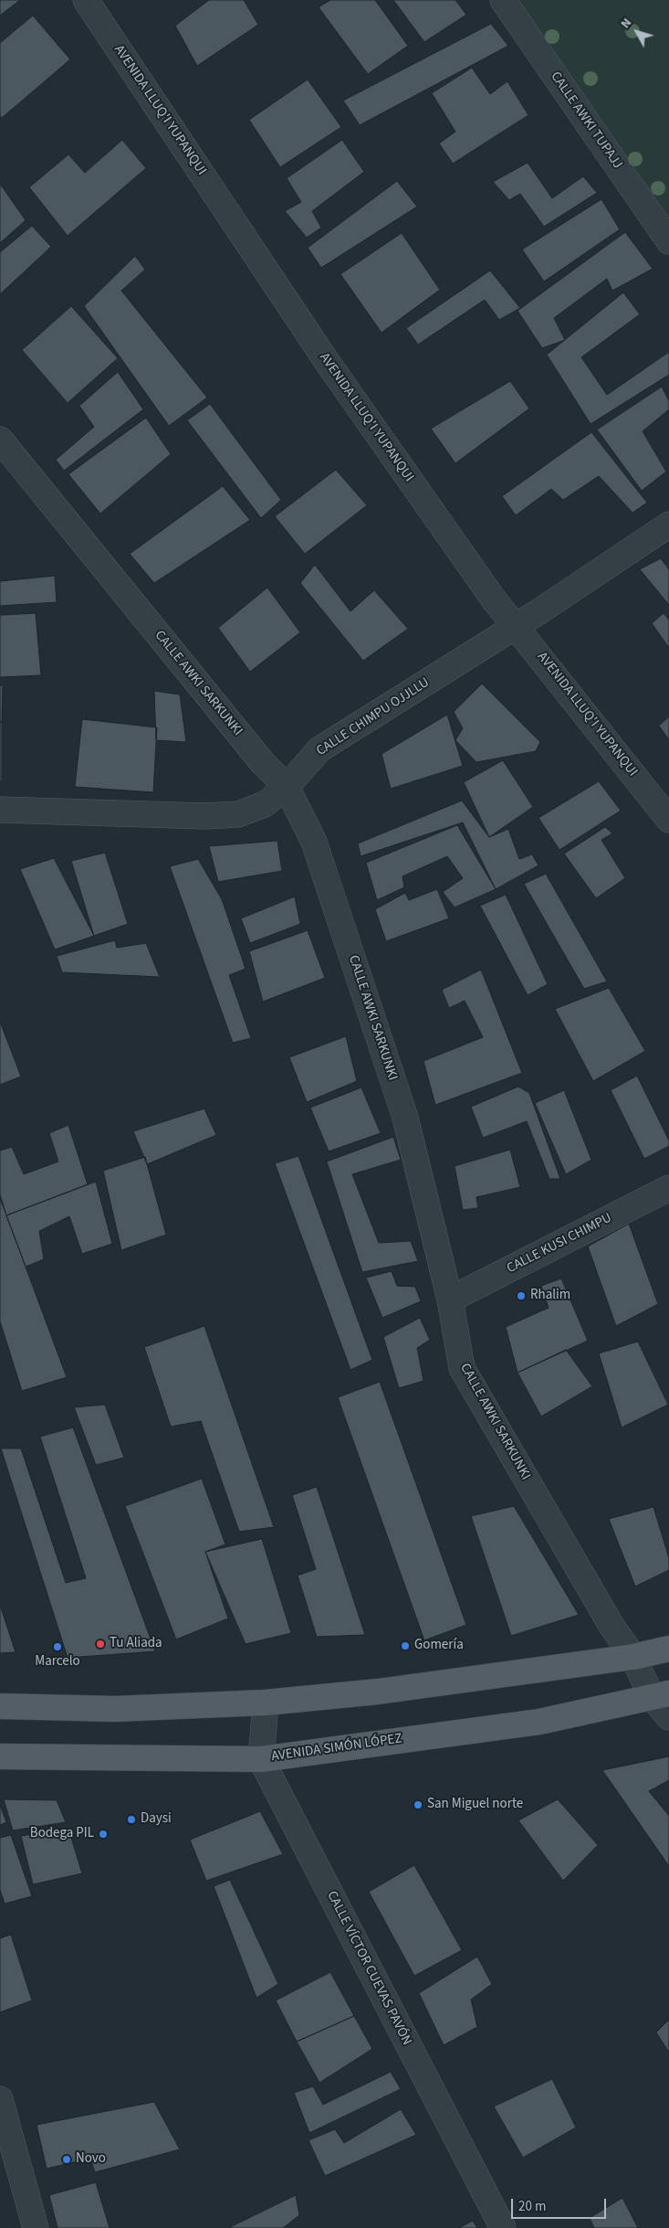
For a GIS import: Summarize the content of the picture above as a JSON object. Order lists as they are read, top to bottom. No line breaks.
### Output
{"streets":{"main road":["AVENIDA SIMÓN LÓPEZ"],"street":["AVENIDA LLUQ'I YUPANQUI","CALLE AWKI TUPAJJ","CALLE AWKI SARKUNKI","CALLE CHIMPU OJJLLU","CALLE KUSI CHIMPU","CALLE VÍCTOR CUEVAS PAVÓN"]},"crossings":[["AVENIDA LLUQ'I YUPANQUI","CALLE CHIMPU OJJLLU"],["CALLE AWKI SARKUNKI","CALLE CHIMPU OJJLLU"],["CALLE AWKI SARKUNKI","CALLE KUSI CHIMPU"],["CALLE AWKI SARKUNKI","AVENIDA SIMÓN LÓPEZ"],["AVENIDA SIMÓN LÓPEZ","CALLE VÍCTOR CUEVAS PAVÓN"]],"places":["Rhalim","Tu Aliada","Gomería","Marcelo","San Miguel norte","Daysi","Bodega PIL","Novo"],"scale_bar":"20 m","north":"top left"}
